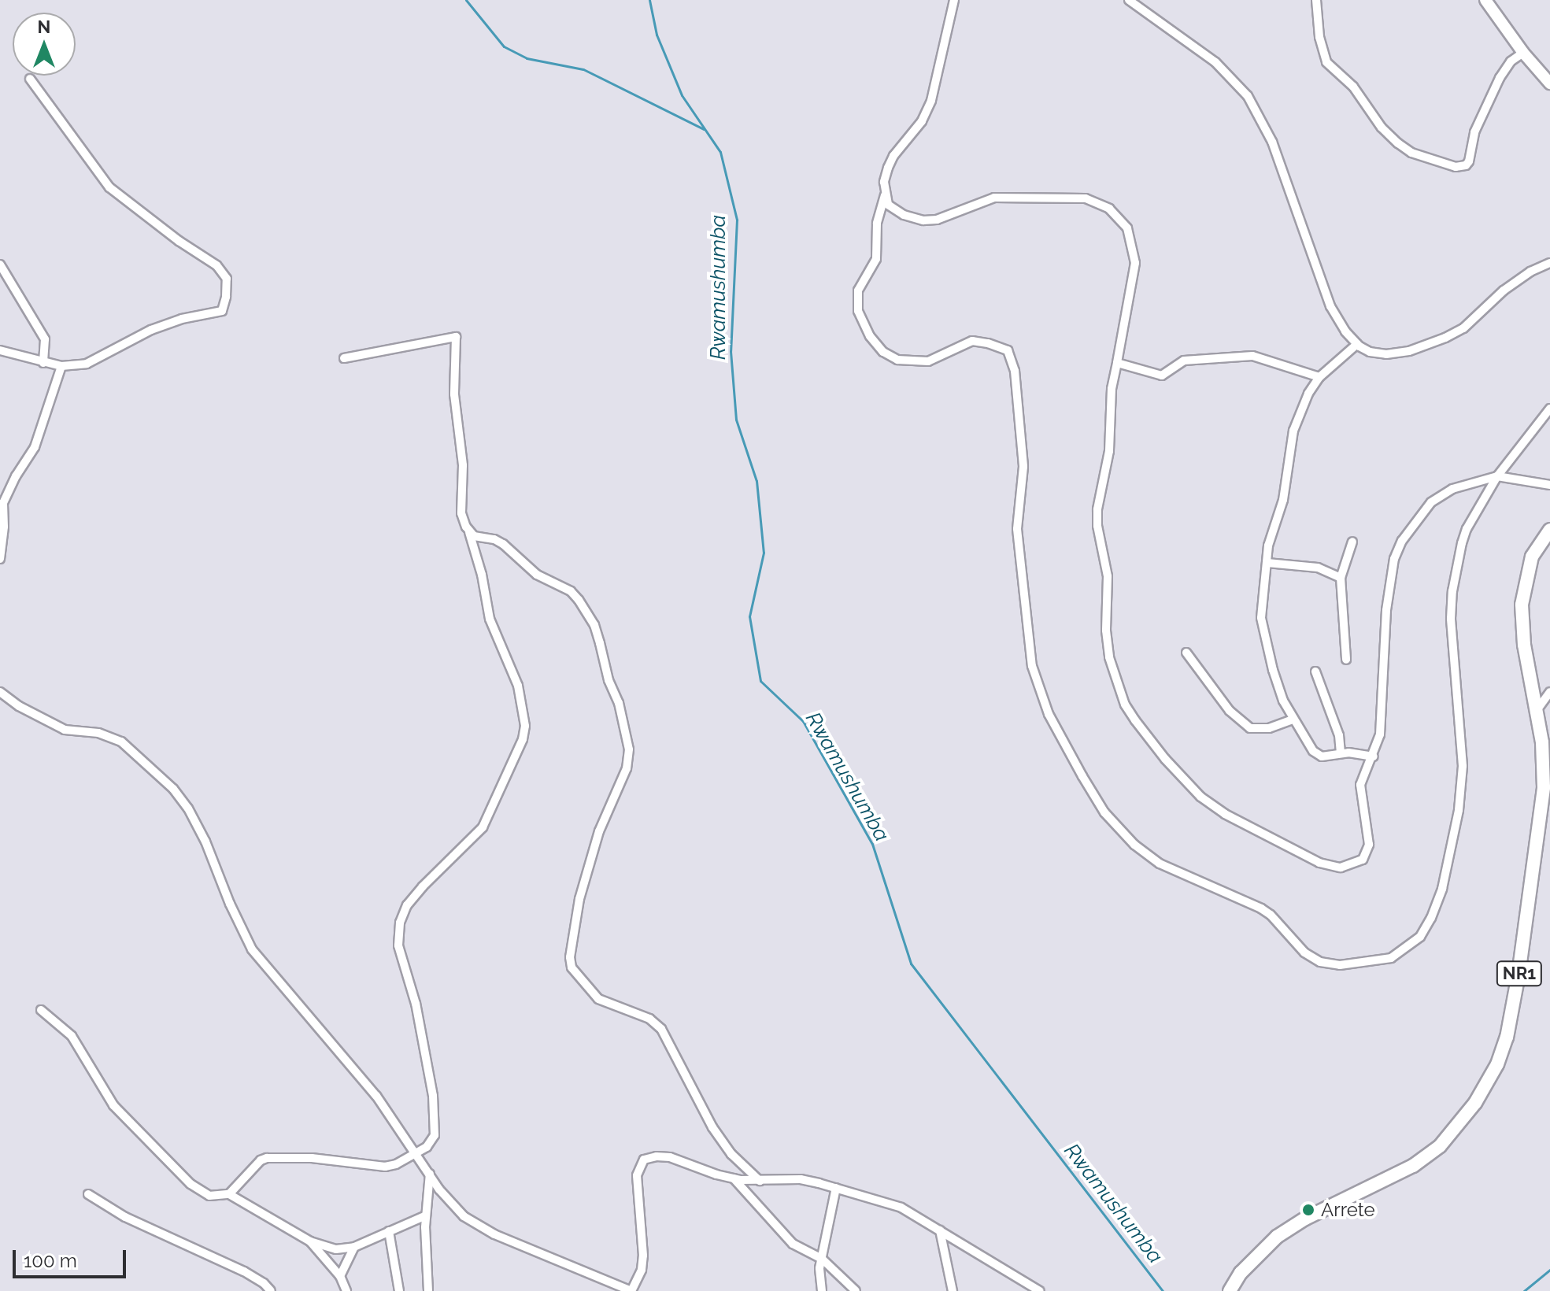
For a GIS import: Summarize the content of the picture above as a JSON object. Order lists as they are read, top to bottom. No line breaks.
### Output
{"streets":{"highway":["NR1"]},"water":["Rwamushumba"],"places":["Arrete"],"scale_bar":"100 m","north":"top"}
